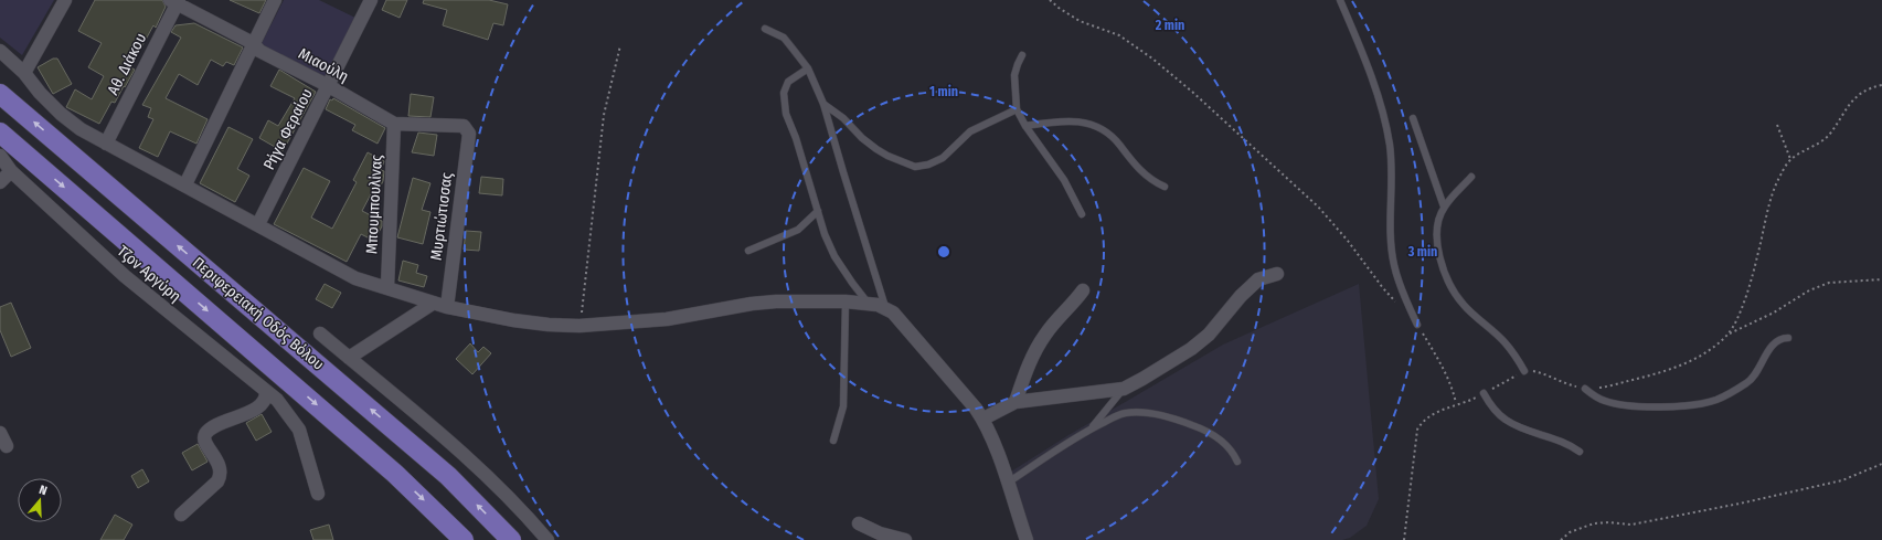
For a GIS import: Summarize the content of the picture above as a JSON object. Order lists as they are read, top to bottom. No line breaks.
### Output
{"streets":{"main road":["Περιφερειακή Οδός Βόλου"],"street":["Αθ. Διάκου","Μιαούλη","Ρήγα Φεραίου","Μπουμπουλίνας","Μυρτιώτισσας","Τζον Αργύρη"]},"crossings":[["Αθ. Διάκου","Μιαούλη"],["Μιαούλη","Ρήγα Φεραίου"],["Μιαούλη","Μπουμπουλίνας"],["Μιαούλη","Μυρτιώτισσας"]],"north":"top","rings":["2 min","1 min","3 min"]}
